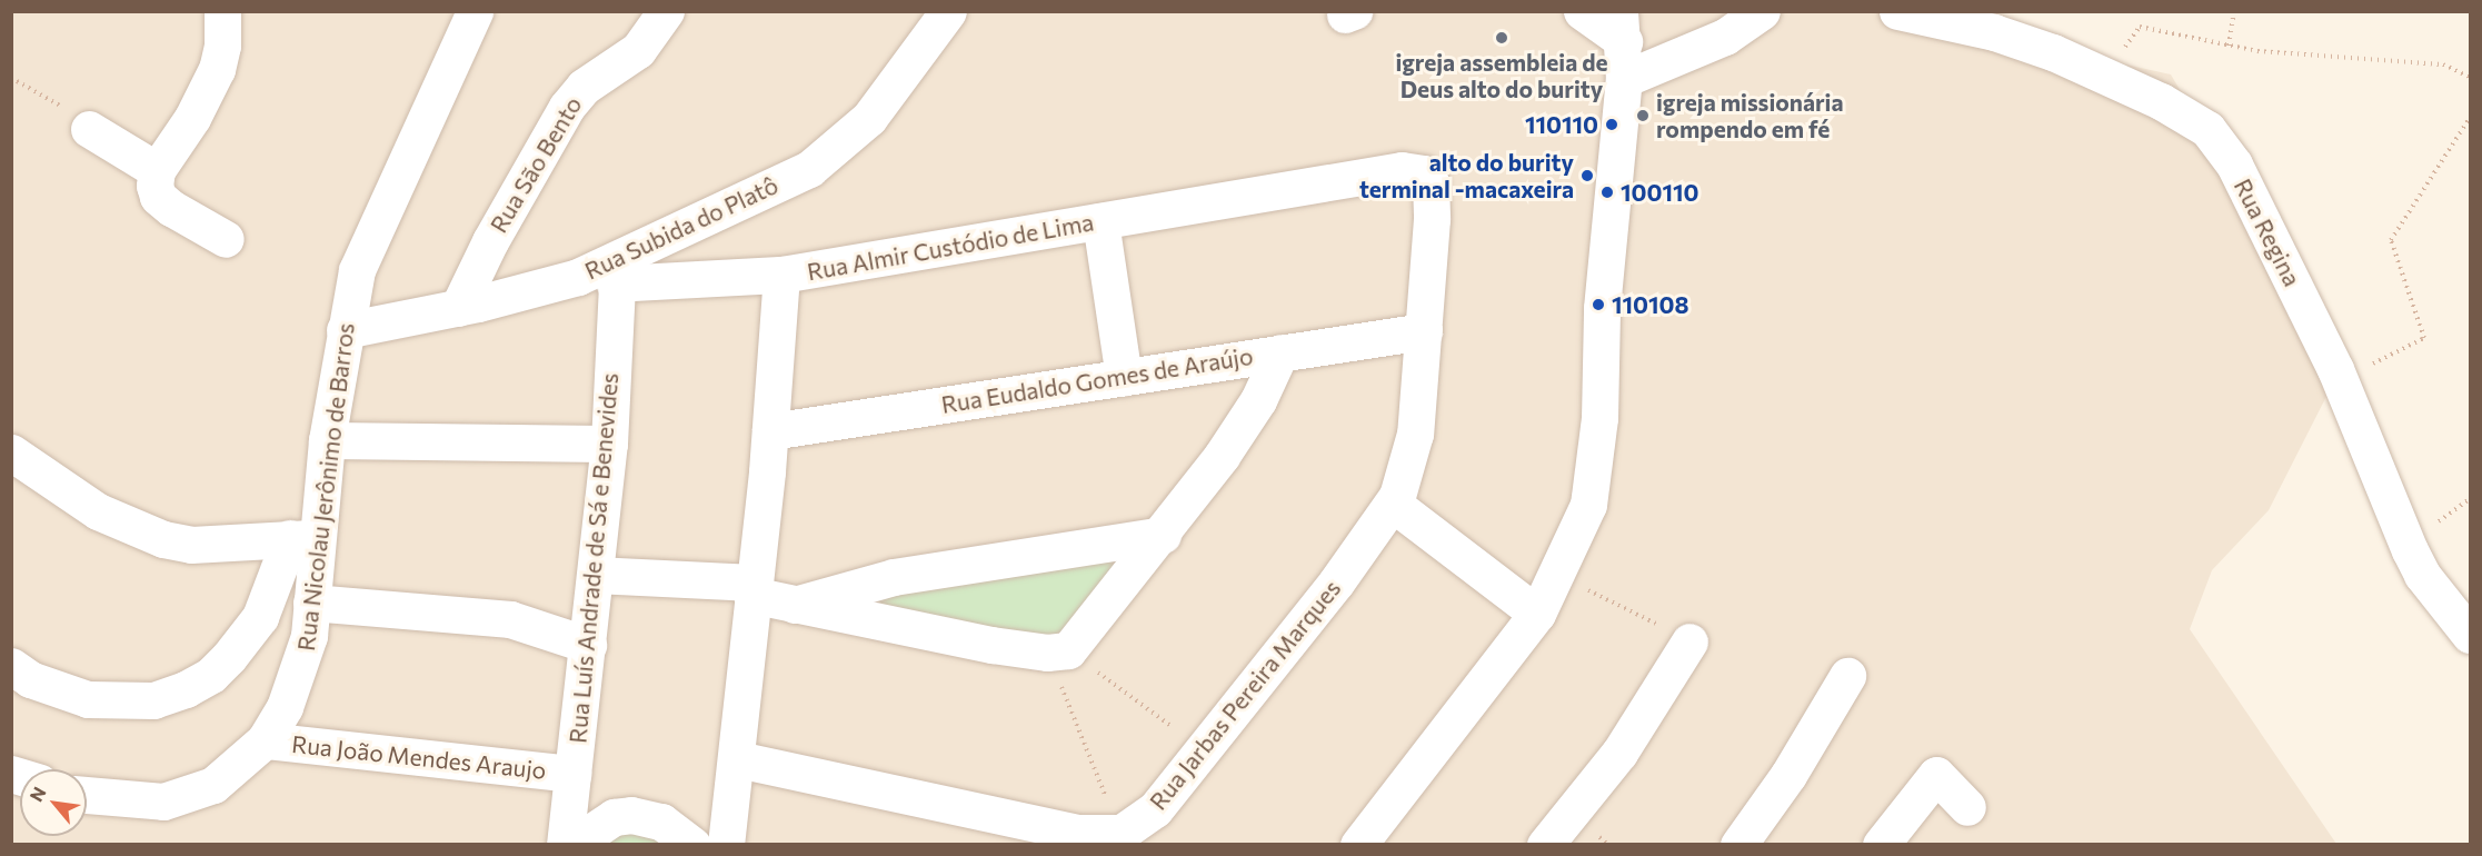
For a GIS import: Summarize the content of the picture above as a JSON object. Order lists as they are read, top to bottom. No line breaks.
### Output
{"streets":{"street":["Rua São Bento","Rua Subida do Platô","Rua Regina","Rua Almir Custódio de Lima","Rua Eudaldo Gomes de Araújo","Rua Nicolau Jerônimo de Barros","Rua Luís Andrade de Sá e Benevides","Rua Jarbas Pereira Marques","Rua João Mendes Araujo"]},"crossings":[["Rua São Bento","Rua Subida do Platô"],["Rua Subida do Platô","Rua Nicolau Jerônimo de Barros"],["Rua Subida do Platô","Rua Luís Andrade de Sá e Benevides"],["Rua Almir Custódio de Lima","Rua Eudaldo Gomes de Araújo"],["Rua Almir Custódio de Lima","Rua Jarbas Pereira Marques"],["Rua Eudaldo Gomes de Araújo","Rua Jarbas Pereira Marques"],["Rua Nicolau Jerônimo de Barros","Rua João Mendes Araujo"],["Rua Luís Andrade de Sá e Benevides","Rua João Mendes Araujo"]],"places":["igreja assembleia de Deus alto do burity","igreja missionária rompendo em fé","110110","alto do burity terminal -macaxeira","100110","110108"],"north":"top left"}
